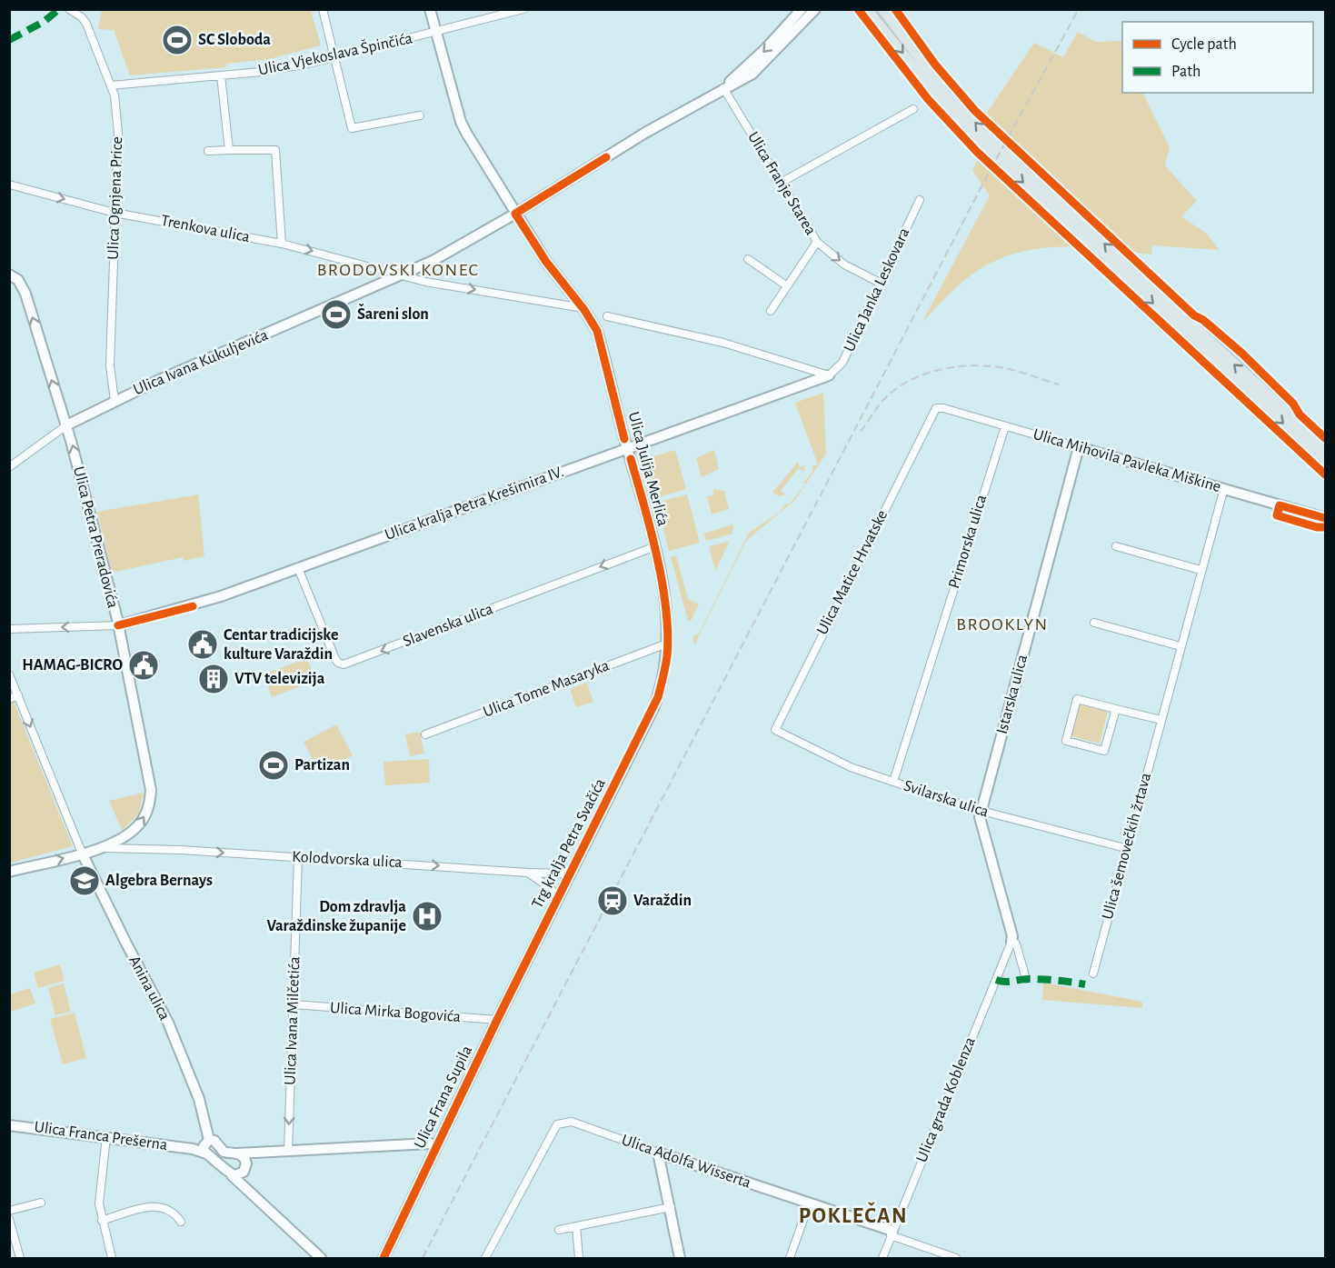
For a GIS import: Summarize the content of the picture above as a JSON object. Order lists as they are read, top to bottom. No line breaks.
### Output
{"streets":{"main road":["Ulica Ivana Kukuljevića","Ulica Mihovila Pavleka Miškine","Ulica Julija Merlića","Ulica kralja Petra Krešimira IV.","Ulica Petra Preradovića","Istarska ulica","Trg kralja Petra Svačića","Anina ulica","Ulica Frana Supila","Ulica Franca Prešerna","Ulica Adolfa Wisserta"],"street":["Ulica Vjekoslava Špinčića","Ulica Franje Starea","Ulica Ognjena Price","Trenkova ulica","Ulica Janka Leskovara","Primorska ulica","Ulica Matice Hrvatske","Slavenska ulica","Ulica Tome Masaryka","Svilarska ulica","Ulica šemovečkih žrtava","Kolodvorska ulica","Ulica Mirka Bogovića","Ulica Ivana Milčetića","Ulica grada Koblenza"]},"crossings":[["Ulica Vjekoslava Špinčića","Ulica Ognjena Price"],["Ulica Vjekoslava Špinčića","Ulica Julija Merlića"],["Ulica Franje Starea","Ulica Janka Leskovara"],["Ulica Franje Starea","Ulica Ivana Kukuljevića"],["Ulica Ognjena Price","Trenkova ulica"],["Ulica Ognjena Price","Ulica Ivana Kukuljevića"],["Trenkova ulica","Ulica Ivana Kukuljevića"],["Ulica Janka Leskovara","Ulica kralja Petra Krešimira IV."],["Ulica Ivana Kukuljevića","Ulica Julija Merlića"],["Ulica Ivana Kukuljevića","Ulica Petra Preradovića"],["Ulica Mihovila Pavleka Miškine","Primorska ulica"],["Ulica Mihovila Pavleka Miškine","Ulica Matice Hrvatske"],["Ulica Mihovila Pavleka Miškine","Istarska ulica"],["Ulica Mihovila Pavleka Miškine","Ulica šemovečkih žrtava"],["Ulica Julija Merlića","Ulica kralja Petra Krešimira IV."],["Ulica Julija Merlića","Slavenska ulica"],["Ulica Julija Merlića","Ulica Tome Masaryka"],["Ulica Julija Merlića","Trg kralja Petra Svačića"],["Ulica kralja Petra Krešimira IV.","Ulica Petra Preradovića"],["Ulica kralja Petra Krešimira IV.","Slavenska ulica"],["Ulica Petra Preradovića","Kolodvorska ulica"],["Ulica Petra Preradovića","Anina ulica"],["Primorska ulica","Svilarska ulica"],["Ulica Matice Hrvatske","Svilarska ulica"],["Istarska ulica","Svilarska ulica"],["Istarska ulica","Ulica grada Koblenza"],["Svilarska ulica","Ulica šemovečkih žrtava"],["Trg kralja Petra Svačića","Kolodvorska ulica"],["Trg kralja Petra Svačića","Ulica Frana Supila"],["Kolodvorska ulica","Ulica Ivana Milčetića"],["Anina ulica","Ulica Franca Prešerna"],["Ulica Mirka Bogovića","Ulica Ivana Milčetića"],["Ulica Mirka Bogovića","Ulica Frana Supila"],["Ulica grada Koblenza","Ulica Adolfa Wisserta"]],"one_way":["Trenkova ulica","Ulica Petra Preradovića","Slavenska ulica","Kolodvorska ulica","Ulica Ivana Milčetića"],"districts":["BRODOVSKI KONEC","BROOKLYN","POKLEČAN"],"places":{"sports":["SC Sloboda","Šareni slon","Partizan"],"public building":["Centar tradicijske kulture Varaždin","HAMAG-BICRO"],"building":["VTV televizija"],"school or university":["Algebra Bernays"],"station":["Varaždin"],"hospital":["Dom zdravlja Varaždinske županije"]},"legend":["Cycle path","Path"]}
